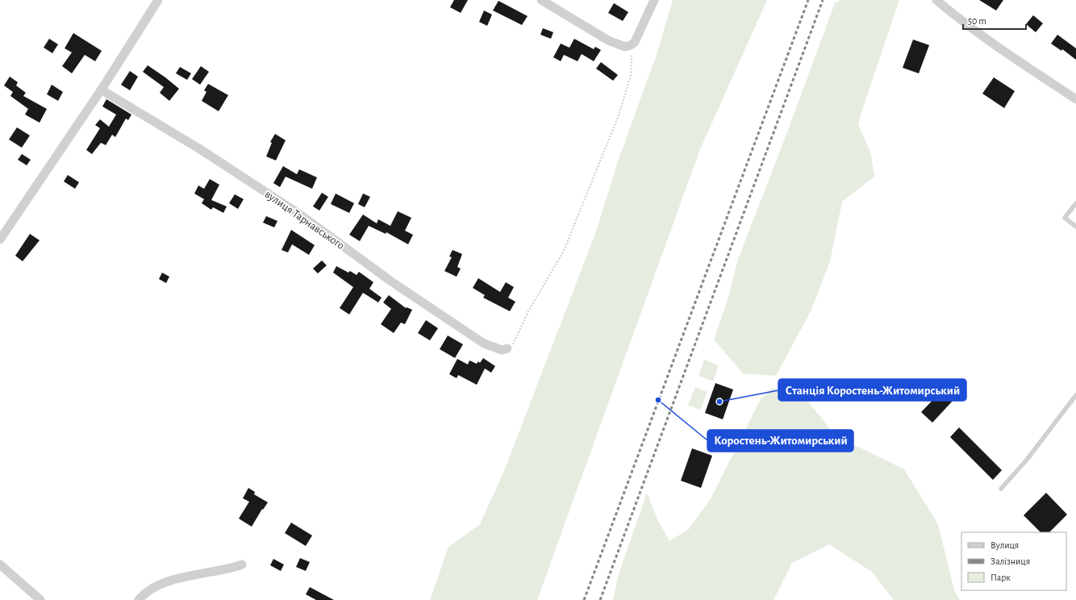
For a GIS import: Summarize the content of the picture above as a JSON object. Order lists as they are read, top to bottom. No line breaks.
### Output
{"streets":{"street":["вулиця Тарнавського"]},"places":["Коростень-Житомирський","Станція Коростень-Житомирський"],"legend":["Вулиця","Залізниця","Парк"],"scale_bar":"50 m"}
